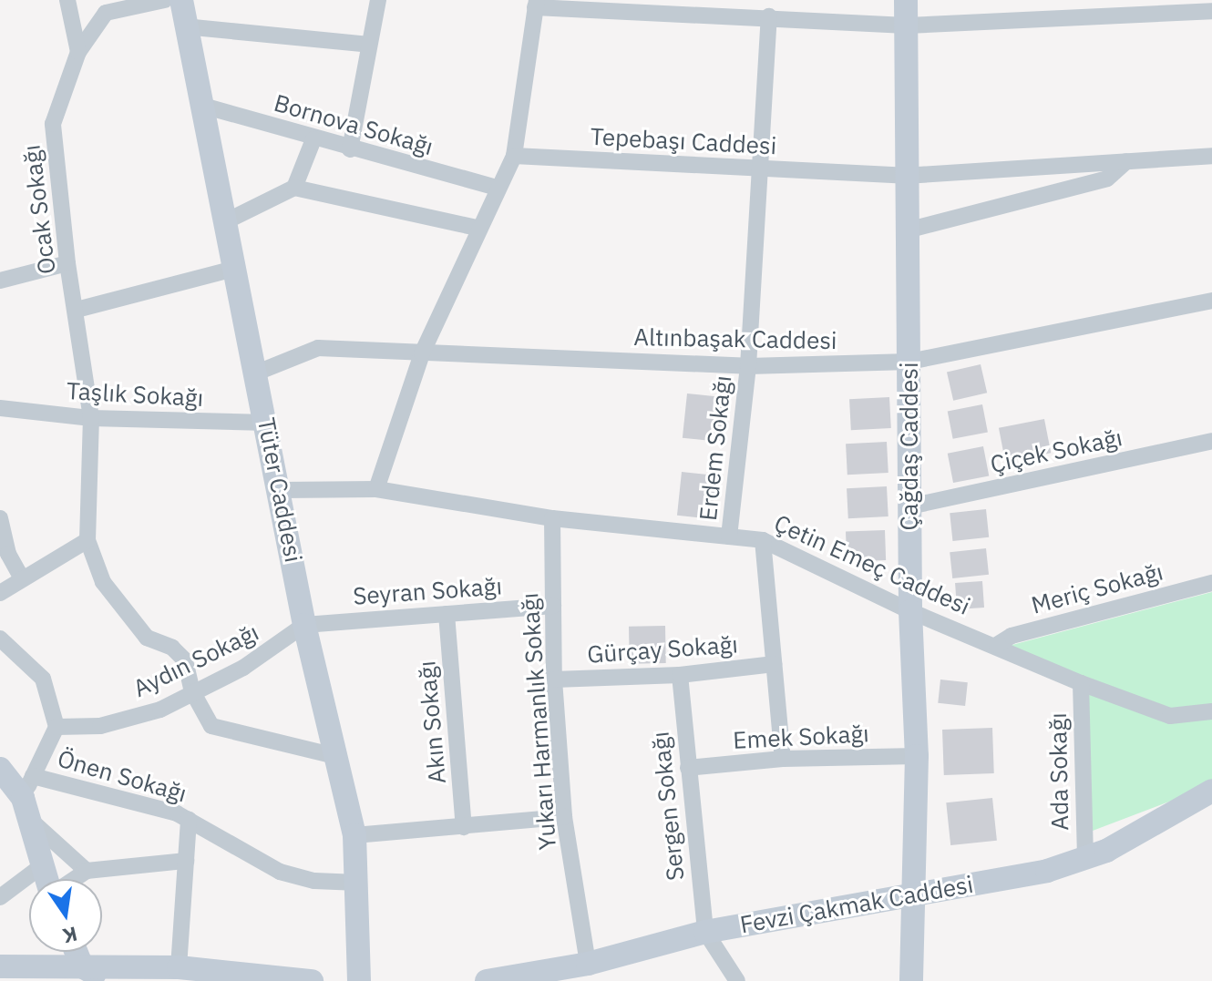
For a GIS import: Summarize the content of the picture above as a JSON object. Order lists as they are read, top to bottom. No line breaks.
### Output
{"streets":{"street":["Bornova Sokağı","Tepebaşı Caddesi","Ocak Sokağı","Altınbaşak Caddesi","Taşlık Sokağı","Çağdaş Caddesi","Erdem Sokağı","Çiçek Sokağı","Tüter Caddesi","Çetin Emeç Caddesi","Meriç Sokağı","Seyran Sokağı","Gürçay Sokağı","Aydın Sokağı","Yukarı Harmanlık Sokağı","Akın Sokağı","Emek Sokağı","Ada Sokağı","Önen Sokağı","Sergen Sokağı","Fevzi Çakmak Caddesi"]},"crossings":[["Bornova Sokağı","Tüter Caddesi"],["Tepebaşı Caddesi","Çağdaş Caddesi"],["Tepebaşı Caddesi","Erdem Sokağı"],["Ocak Sokağı","Taşlık Sokağı"],["Altınbaşak Caddesi","Çağdaş Caddesi"],["Altınbaşak Caddesi","Erdem Sokağı"],["Altınbaşak Caddesi","Tüter Caddesi"],["Taşlık Sokağı","Tüter Caddesi"],["Çağdaş Caddesi","Çiçek Sokağı"],["Çağdaş Caddesi","Çetin Emeç Caddesi"],["Çağdaş Caddesi","Emek Sokağı"],["Çağdaş Caddesi","Fevzi Çakmak Caddesi"],["Erdem Sokağı","Çetin Emeç Caddesi"],["Tüter Caddesi","Çetin Emeç Caddesi"],["Tüter Caddesi","Seyran Sokağı"],["Tüter Caddesi","Aydın Sokağı"],["Tüter Caddesi","Önen Sokağı"],["Çetin Emeç Caddesi","Meriç Sokağı"],["Çetin Emeç Caddesi","Yukarı Harmanlık Sokağı"],["Çetin Emeç Caddesi","Ada Sokağı"],["Seyran Sokağı","Aydın Sokağı"],["Seyran Sokağı","Yukarı Harmanlık Sokağı"],["Seyran Sokağı","Akın Sokağı"],["Gürçay Sokağı","Yukarı Harmanlık Sokağı"],["Gürçay Sokağı","Sergen Sokağı"],["Yukarı Harmanlık Sokağı","Fevzi Çakmak Caddesi"],["Emek Sokağı","Sergen Sokağı"],["Ada Sokağı","Fevzi Çakmak Caddesi"],["Sergen Sokağı","Fevzi Çakmak Caddesi"]],"north":"bottom"}
